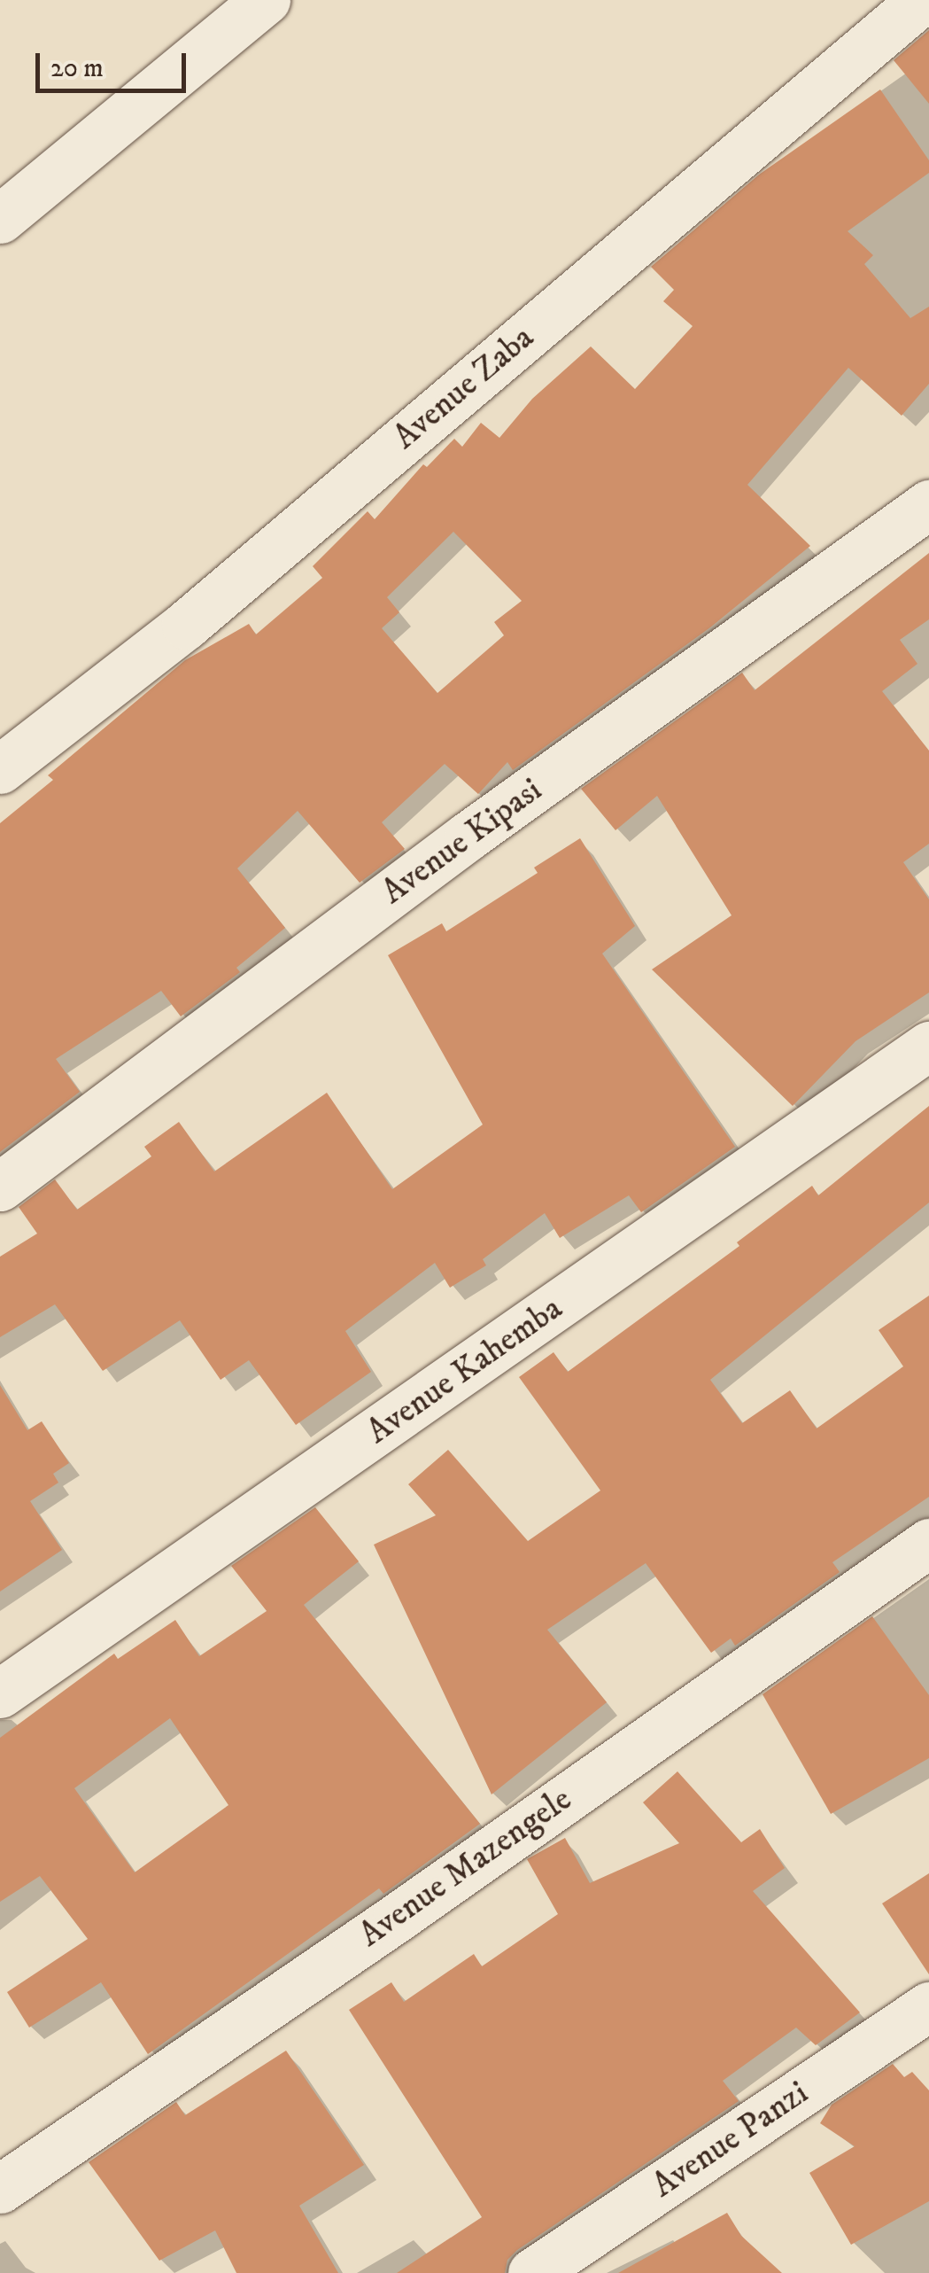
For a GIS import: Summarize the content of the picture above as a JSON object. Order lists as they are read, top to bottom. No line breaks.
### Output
{"streets":{"street":["Avenue Zaba","Avenue Kipasi","Avenue Kahemba","Avenue Mazengele","Avenue Panzi"]},"scale_bar":"20 m"}
